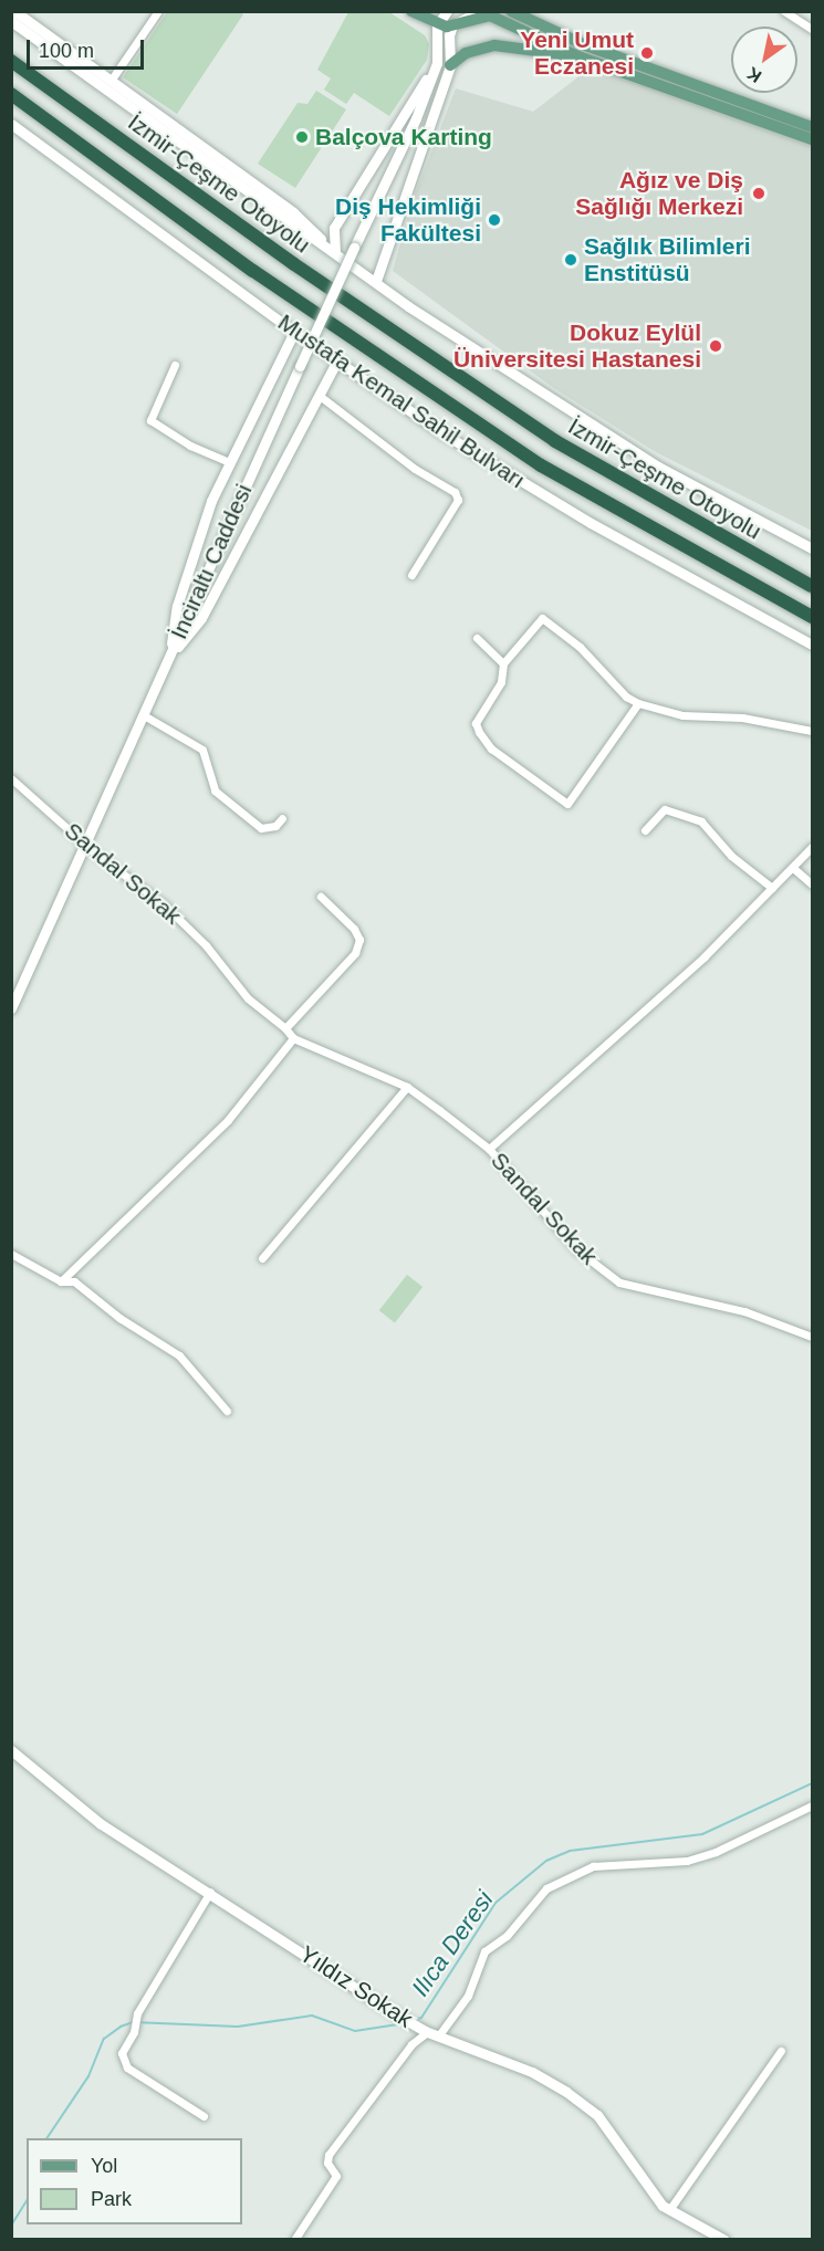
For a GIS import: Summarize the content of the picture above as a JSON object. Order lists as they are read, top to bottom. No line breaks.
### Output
{"streets":{"highway":["İzmir-Çeşme Otoyolu"],"main road":["Mustafa Kemal Sahil Bulvarı","İnciraltı Caddesi","Yıldız Sokak"],"street":["Sandal Sokak"]},"crossings":[["İnciraltı Caddesi","Sandal Sokak"]],"water":["Ilıca Deresi"],"places":["Yeni Umut Eczanesi","Balçova Karting","Ağız ve Diş Sağlığı Merkezi","Diş Hekimliği Fakültesi","Sağlık Bilimleri Enstitüsü","Dokuz Eylül Üniversitesi Hastanesi"],"legend":["Yol","Park"],"scale_bar":"100 m","north":"bottom left"}
